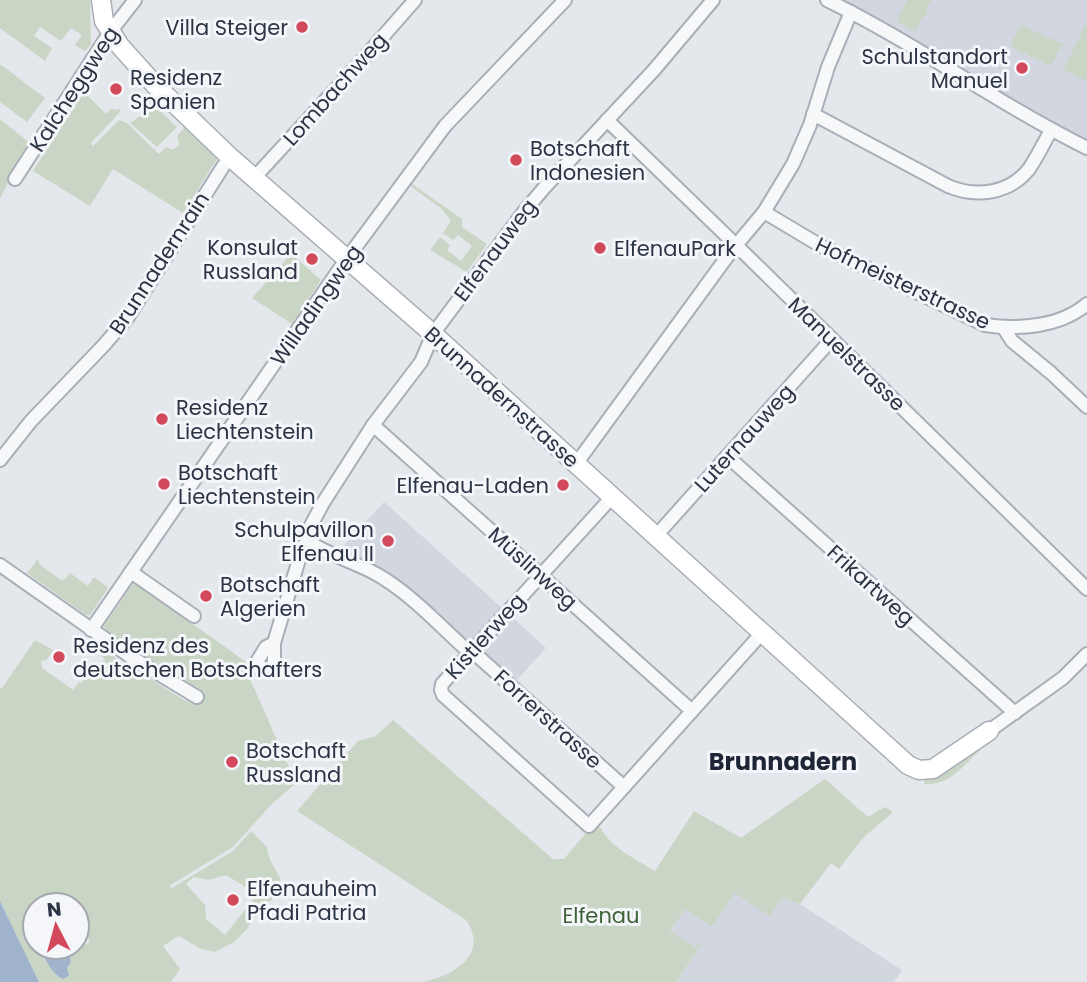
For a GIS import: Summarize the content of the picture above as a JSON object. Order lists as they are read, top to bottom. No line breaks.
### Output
{"streets":{"street":["Kalcheggweg","Lombachweg","Elfenauweg","Brunnadernrain","Hofmeisterstrasse","Willadingweg","Manuelstrasse","Brunnadernstrasse","Luternauweg","Müslinweg","Frikartweg","Kistlerweg","Forrerstrasse"]},"crossings":[["Kalcheggweg","Brunnadernstrasse"],["Lombachweg","Brunnadernstrasse"],["Elfenauweg","Manuelstrasse"],["Elfenauweg","Brunnadernstrasse"],["Elfenauweg","Müslinweg"],["Elfenauweg","Forrerstrasse"],["Brunnadernrain","Brunnadernstrasse"],["Willadingweg","Brunnadernstrasse"],["Manuelstrasse","Luternauweg"],["Brunnadernstrasse","Luternauweg"],["Brunnadernstrasse","Kistlerweg"],["Luternauweg","Frikartweg"],["Müslinweg","Kistlerweg"],["Kistlerweg","Forrerstrasse"]],"districts":["Brunnadern"],"parks":["Elfenau"],"places":["Villa Steiger","Schulstandort Manuel","Residenz Spanien","Botschaft Indonesien","ElfenauPark","Konsulat Russland","Residenz Liechtenstein","Botschaft Liechtenstein","Elfenau-Laden","Schulpavillon Elfenau II","Botschaft Algerien","Residenz des deutschen Botschafters","Botschaft Russland","Elfenauheim Pfadi Patria"],"north":"top"}
